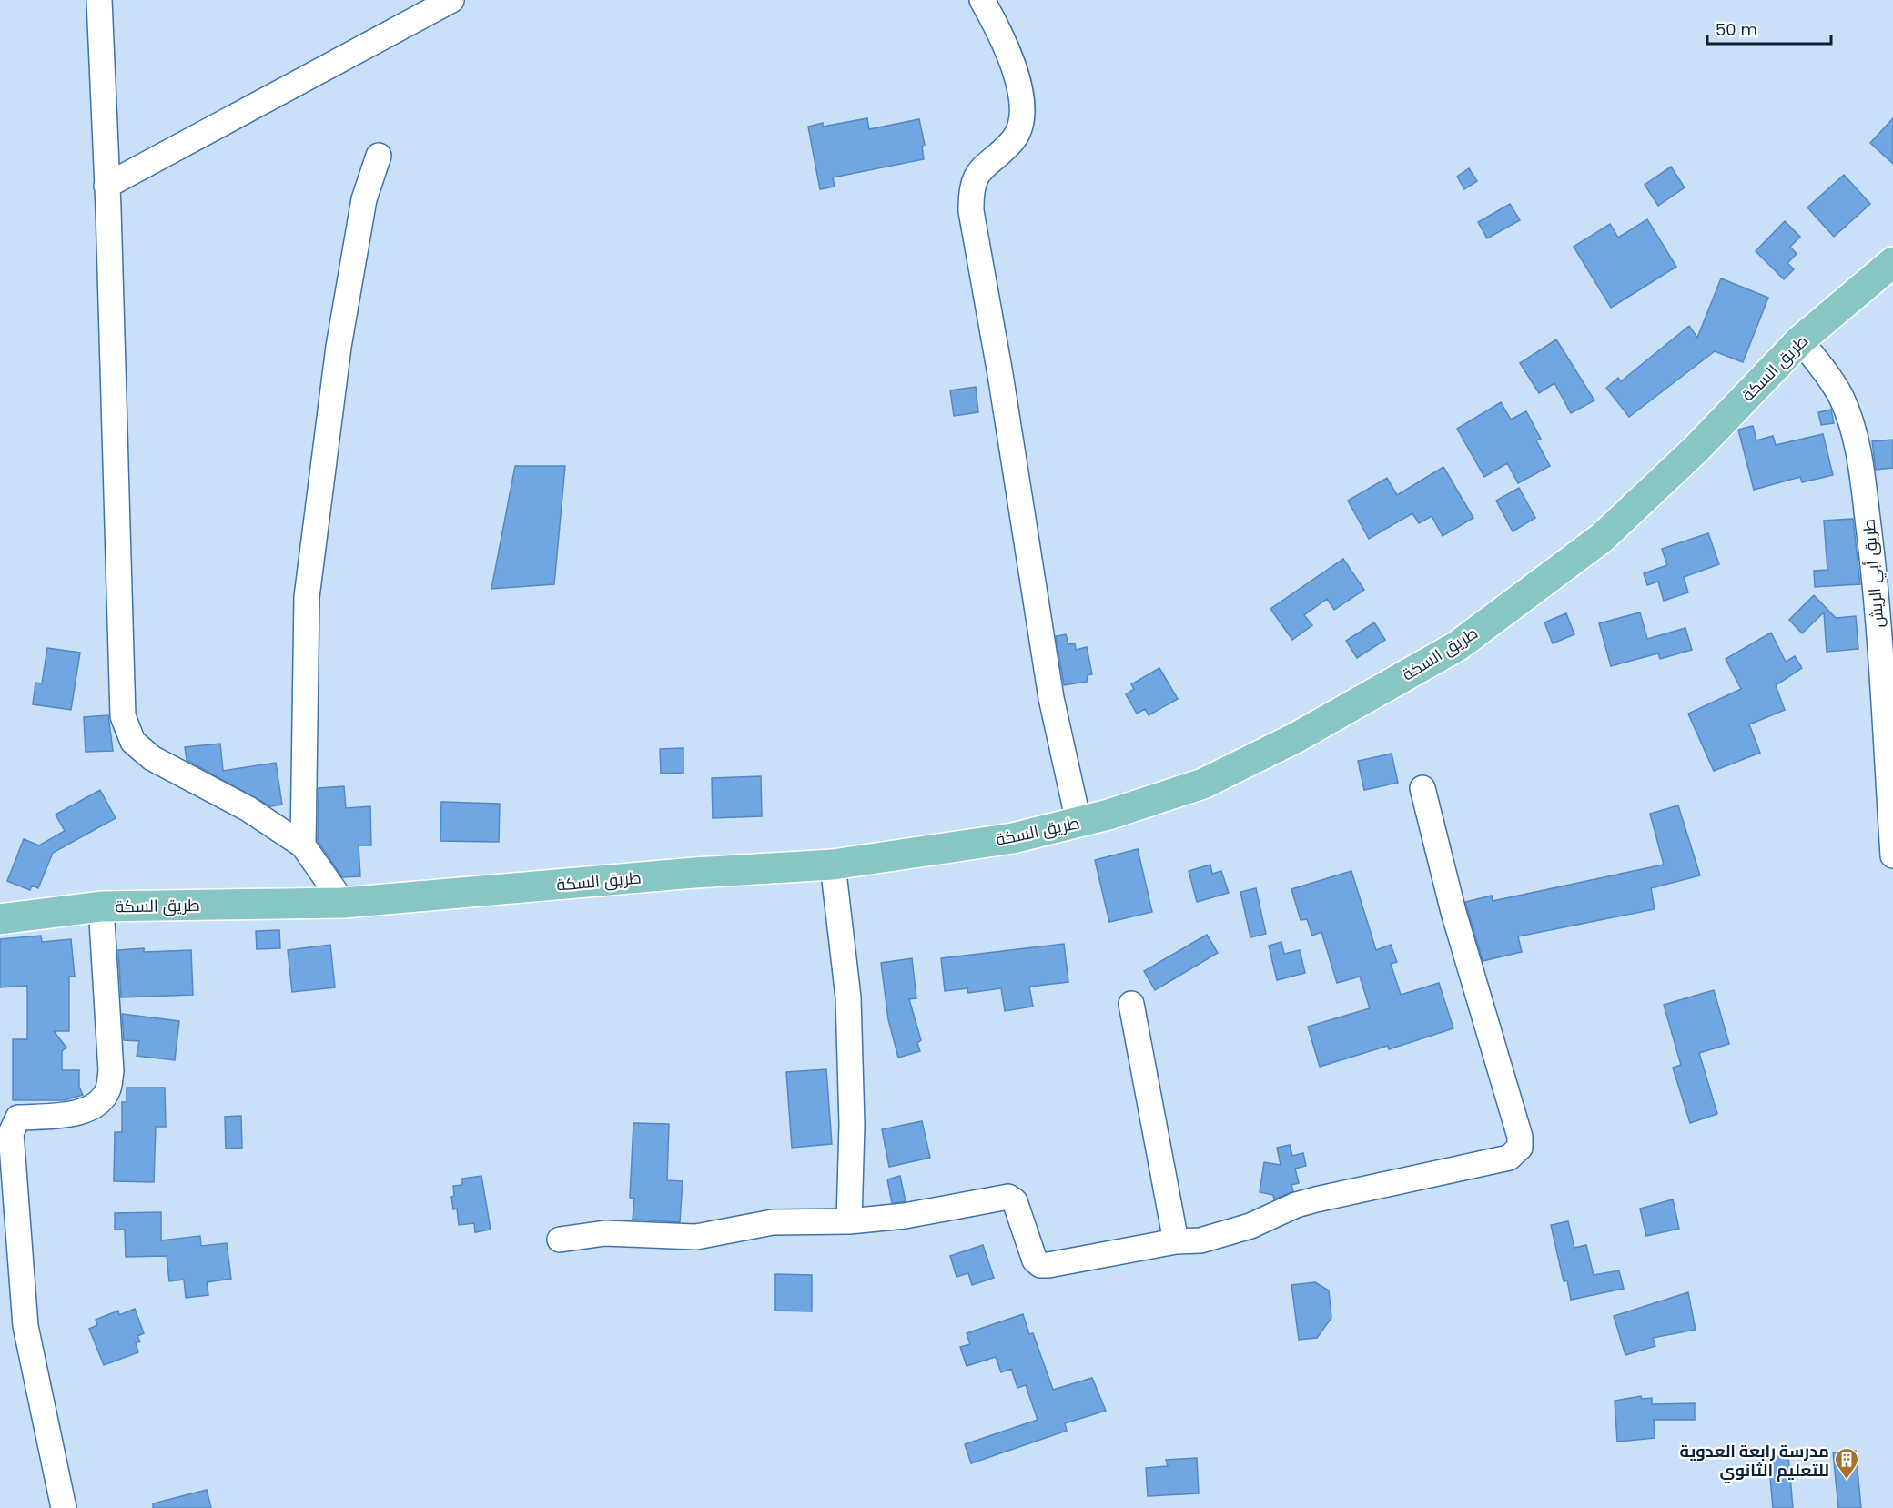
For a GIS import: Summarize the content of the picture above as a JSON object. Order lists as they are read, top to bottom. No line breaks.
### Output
{"streets":{"main road":["طريق السكة"],"street":["طريق أبي الريش"]},"crossings":[["طريق السكة","طريق أبي الريش"]],"places":{"building":["مدرسة رابعة العدوية للتعليم الثانوي"]},"scale_bar":"50 m"}
